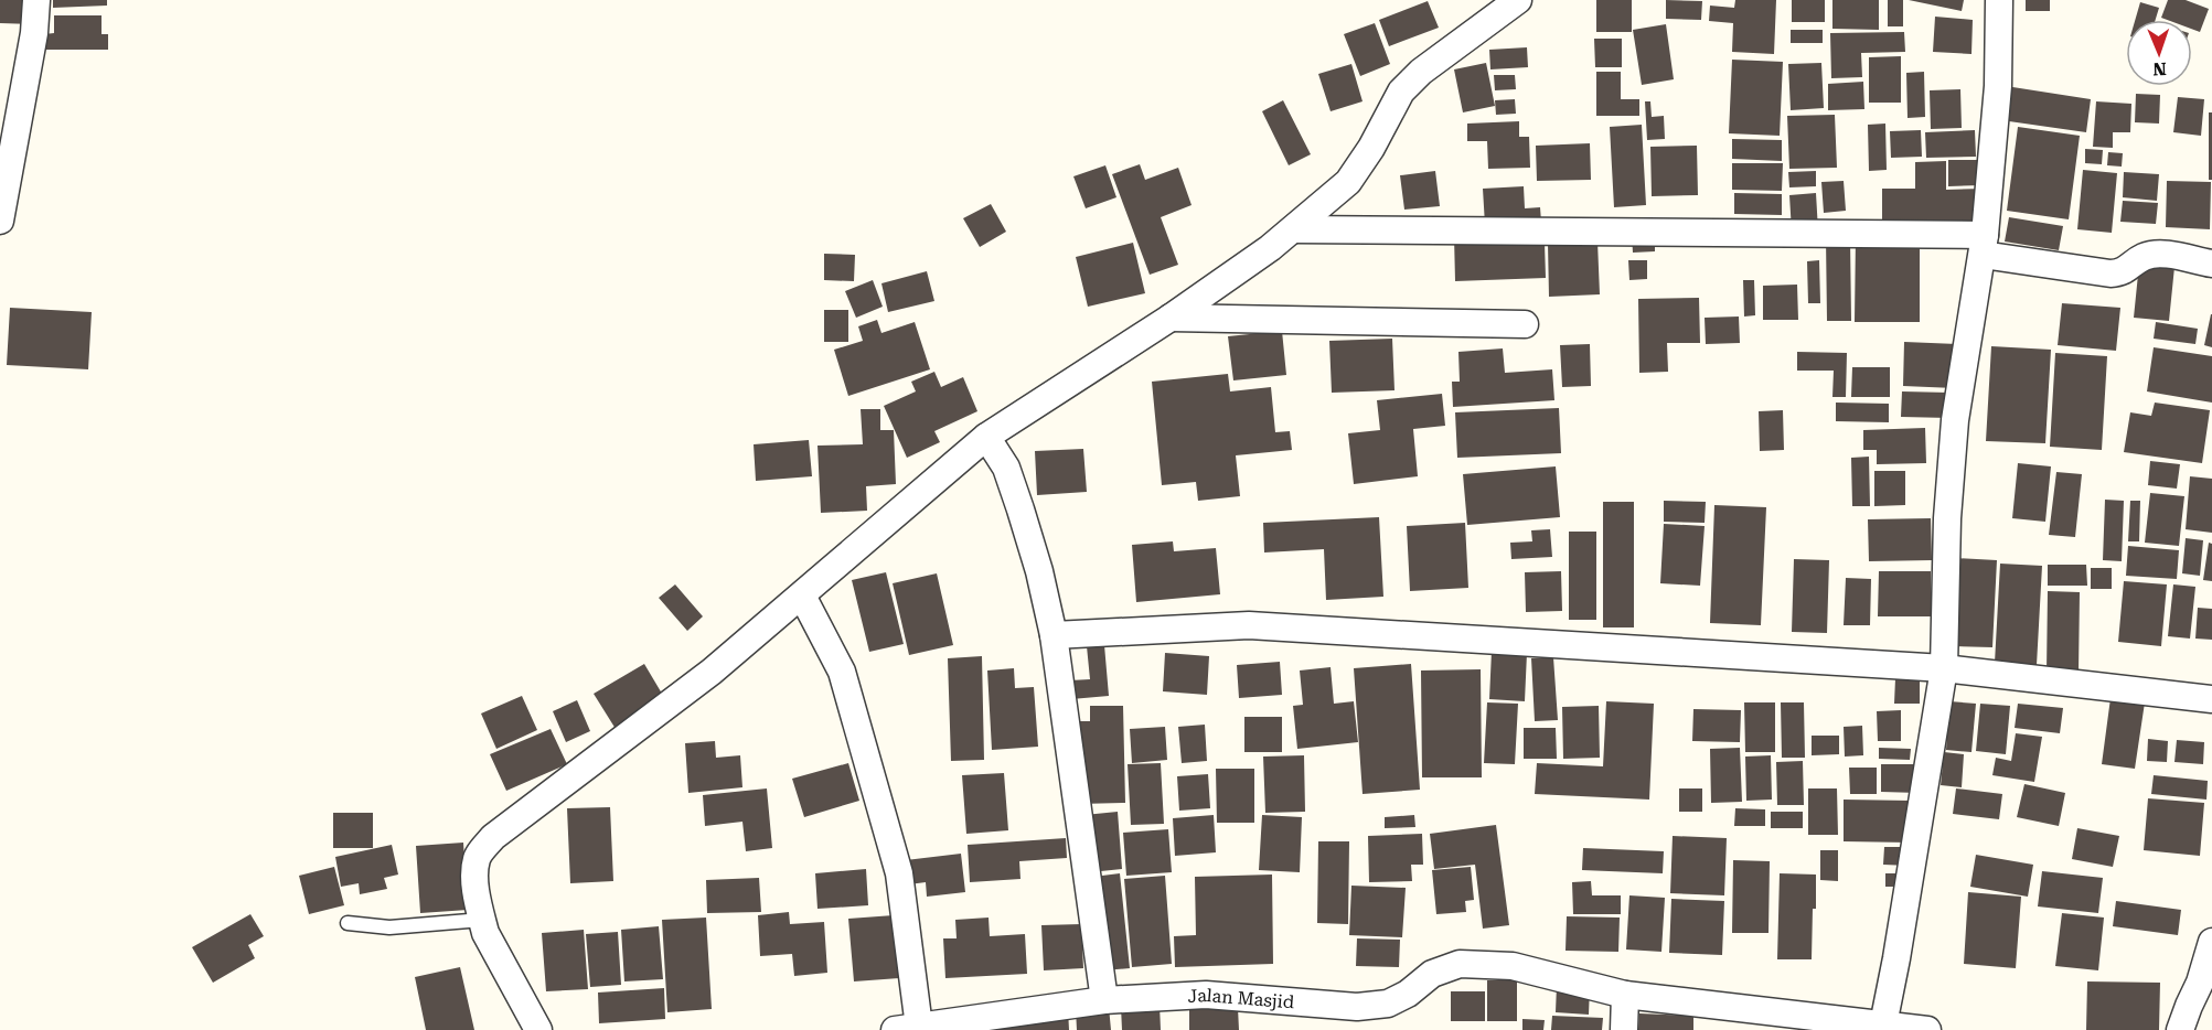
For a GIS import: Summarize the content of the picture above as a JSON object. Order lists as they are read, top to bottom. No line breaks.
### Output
{"streets":{"street":["Jalan Masjid"]},"north":"bottom"}
